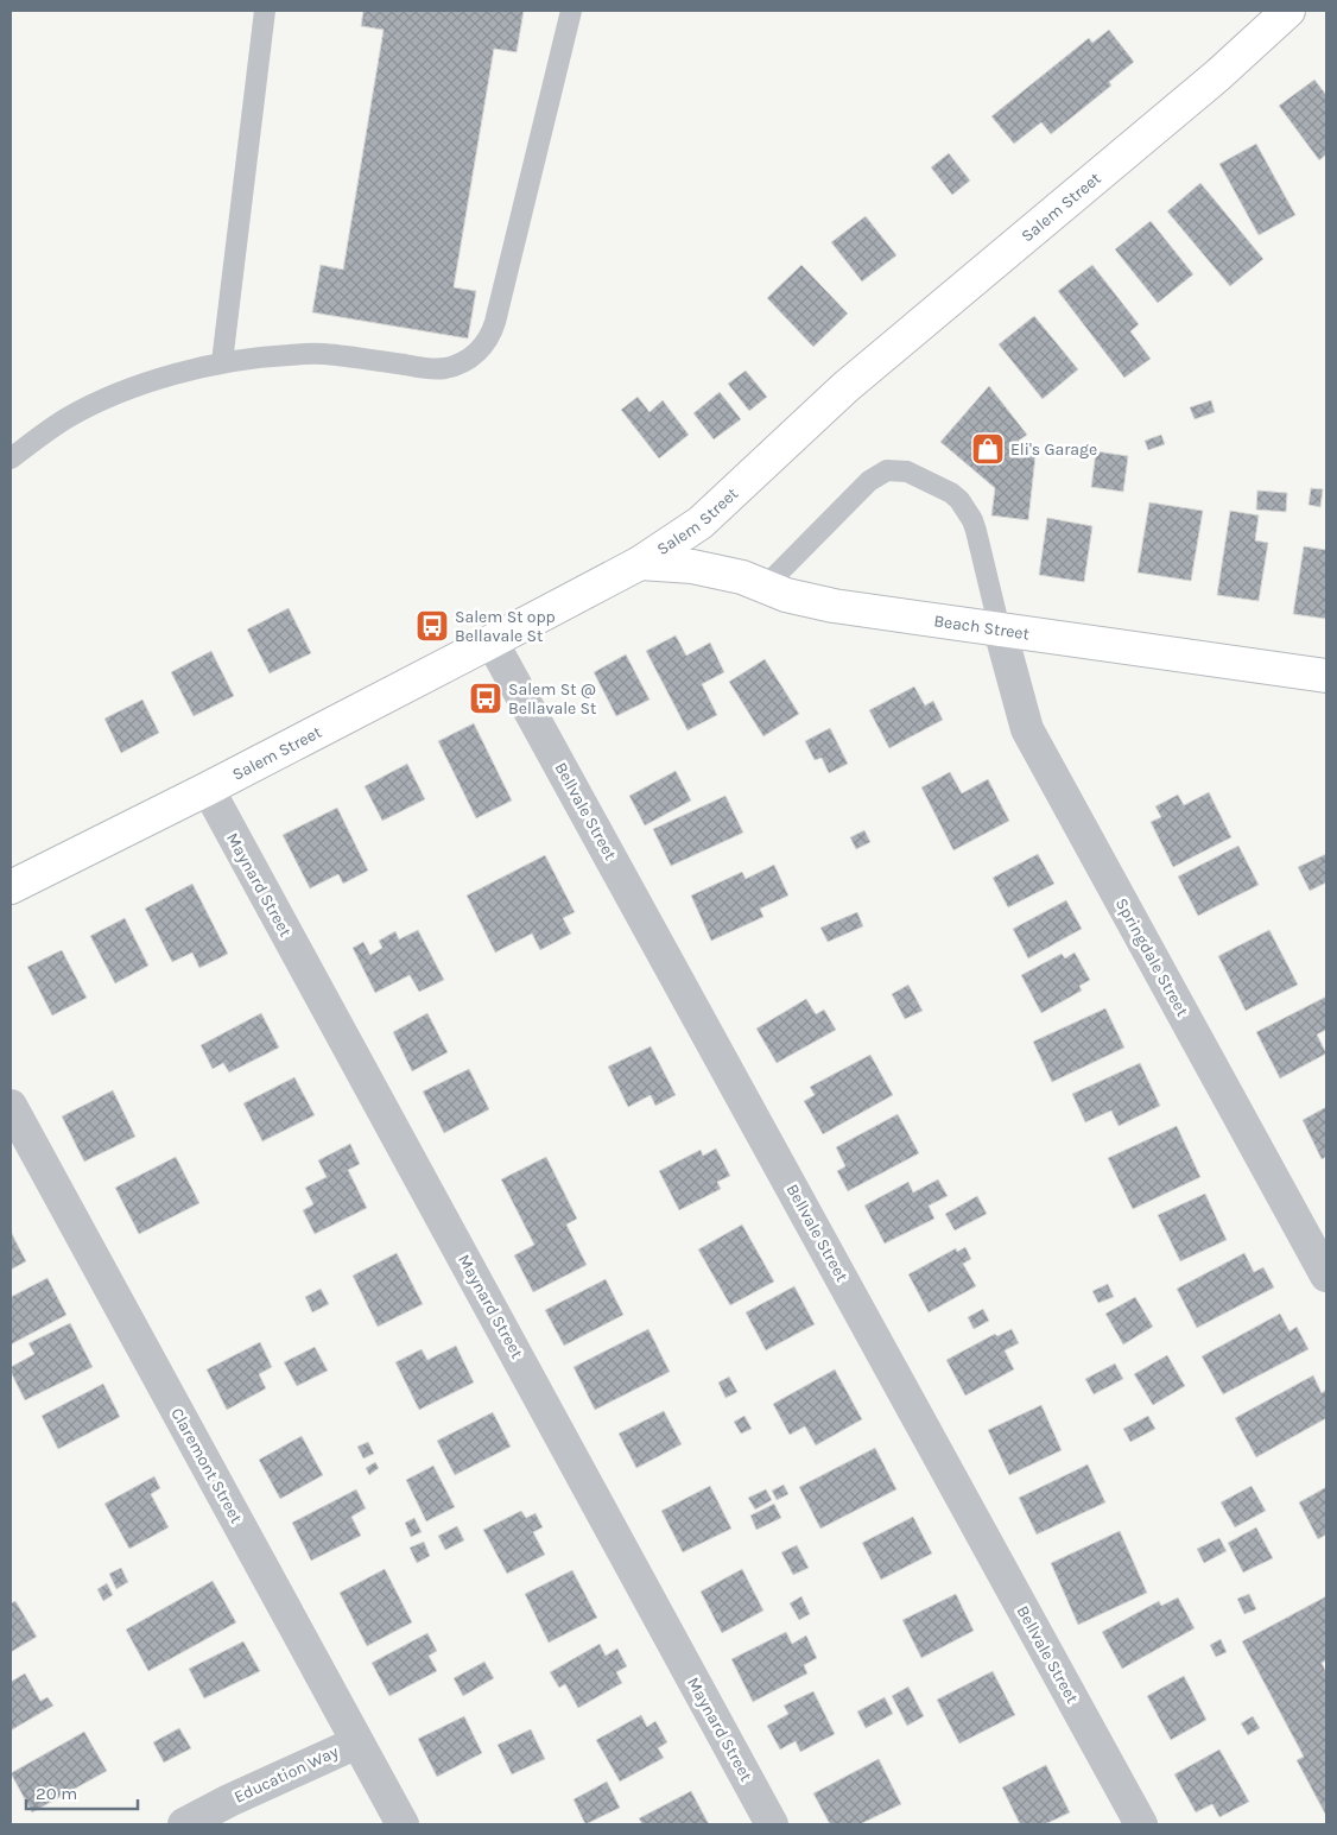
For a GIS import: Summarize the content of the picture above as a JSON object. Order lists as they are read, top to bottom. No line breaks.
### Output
{"streets":{"main road":["Salem Street","Beach Street"],"street":["Bellvale Street","Maynard Street","Springdale Street","Claremont Street","Education Way"]},"crossings":[["Salem Street","Beach Street"],["Salem Street","Bellvale Street"],["Salem Street","Maynard Street"],["Beach Street","Springdale Street"],["Claremont Street","Education Way"]],"places":{"shop":["Eli's Garage"],"bus stop":["Salem St opp Bellavale St","Salem St @ Bellavale St"]},"scale_bar":"20 m"}
